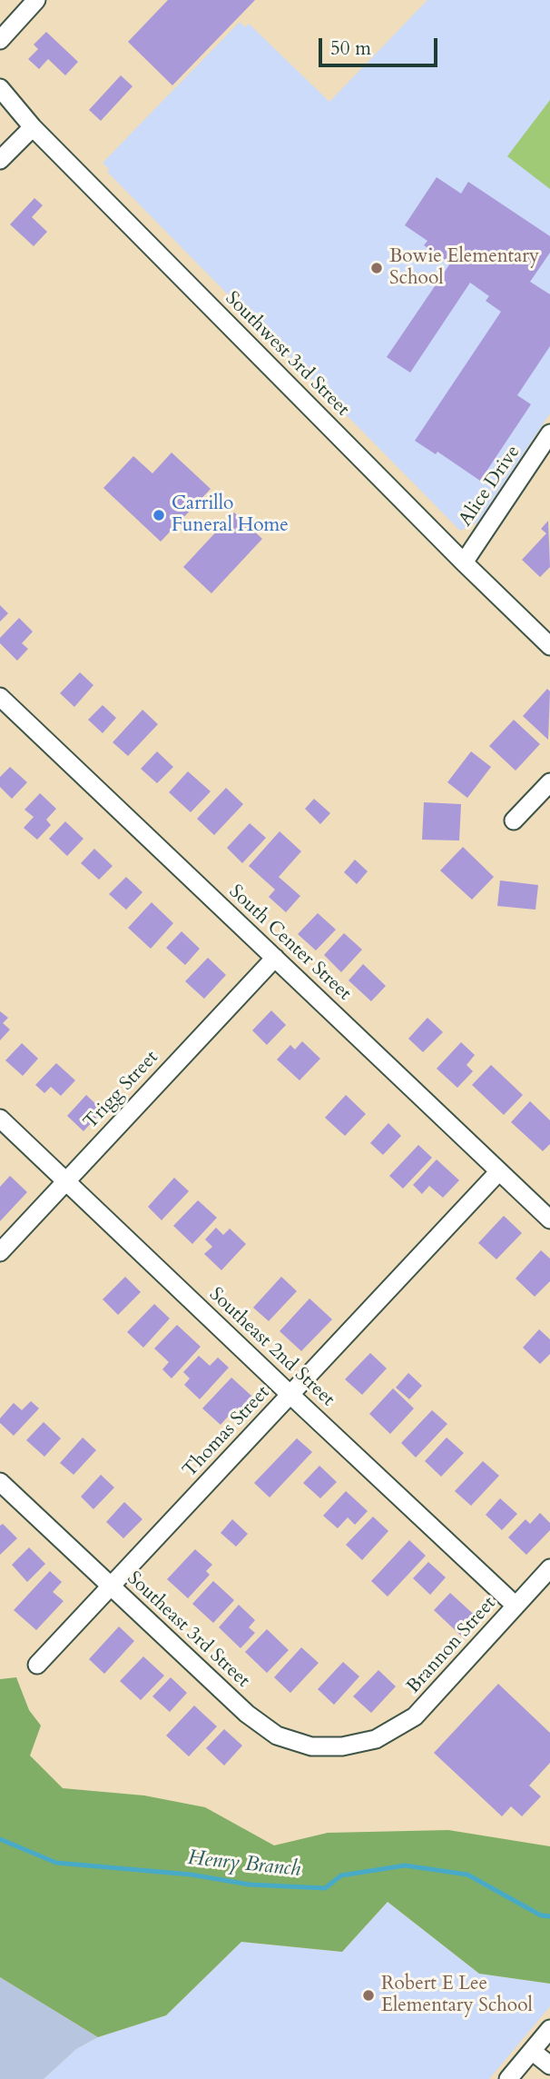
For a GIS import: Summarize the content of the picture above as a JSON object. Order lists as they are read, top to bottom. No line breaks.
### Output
{"streets":{"street":["Southwest 3rd Street","Alice Drive","South Center Street","Trigg Street","Southeast 2nd Street","Thomas Street","Southeast 3rd Street","Brannon Street"]},"crossings":[["Southwest 3rd Street","Alice Drive"],["South Center Street","Trigg Street"],["South Center Street","Thomas Street"],["Trigg Street","Southeast 2nd Street"],["Southeast 2nd Street","Thomas Street"],["Southeast 2nd Street","Brannon Street"],["Thomas Street","Southeast 3rd Street"],["Southeast 3rd Street","Brannon Street"]],"water":["Henry Branch"],"places":["Bowie Elementary School","Carrillo Funeral Home","Robert E Lee Elementary School"],"scale_bar":"50 m"}
